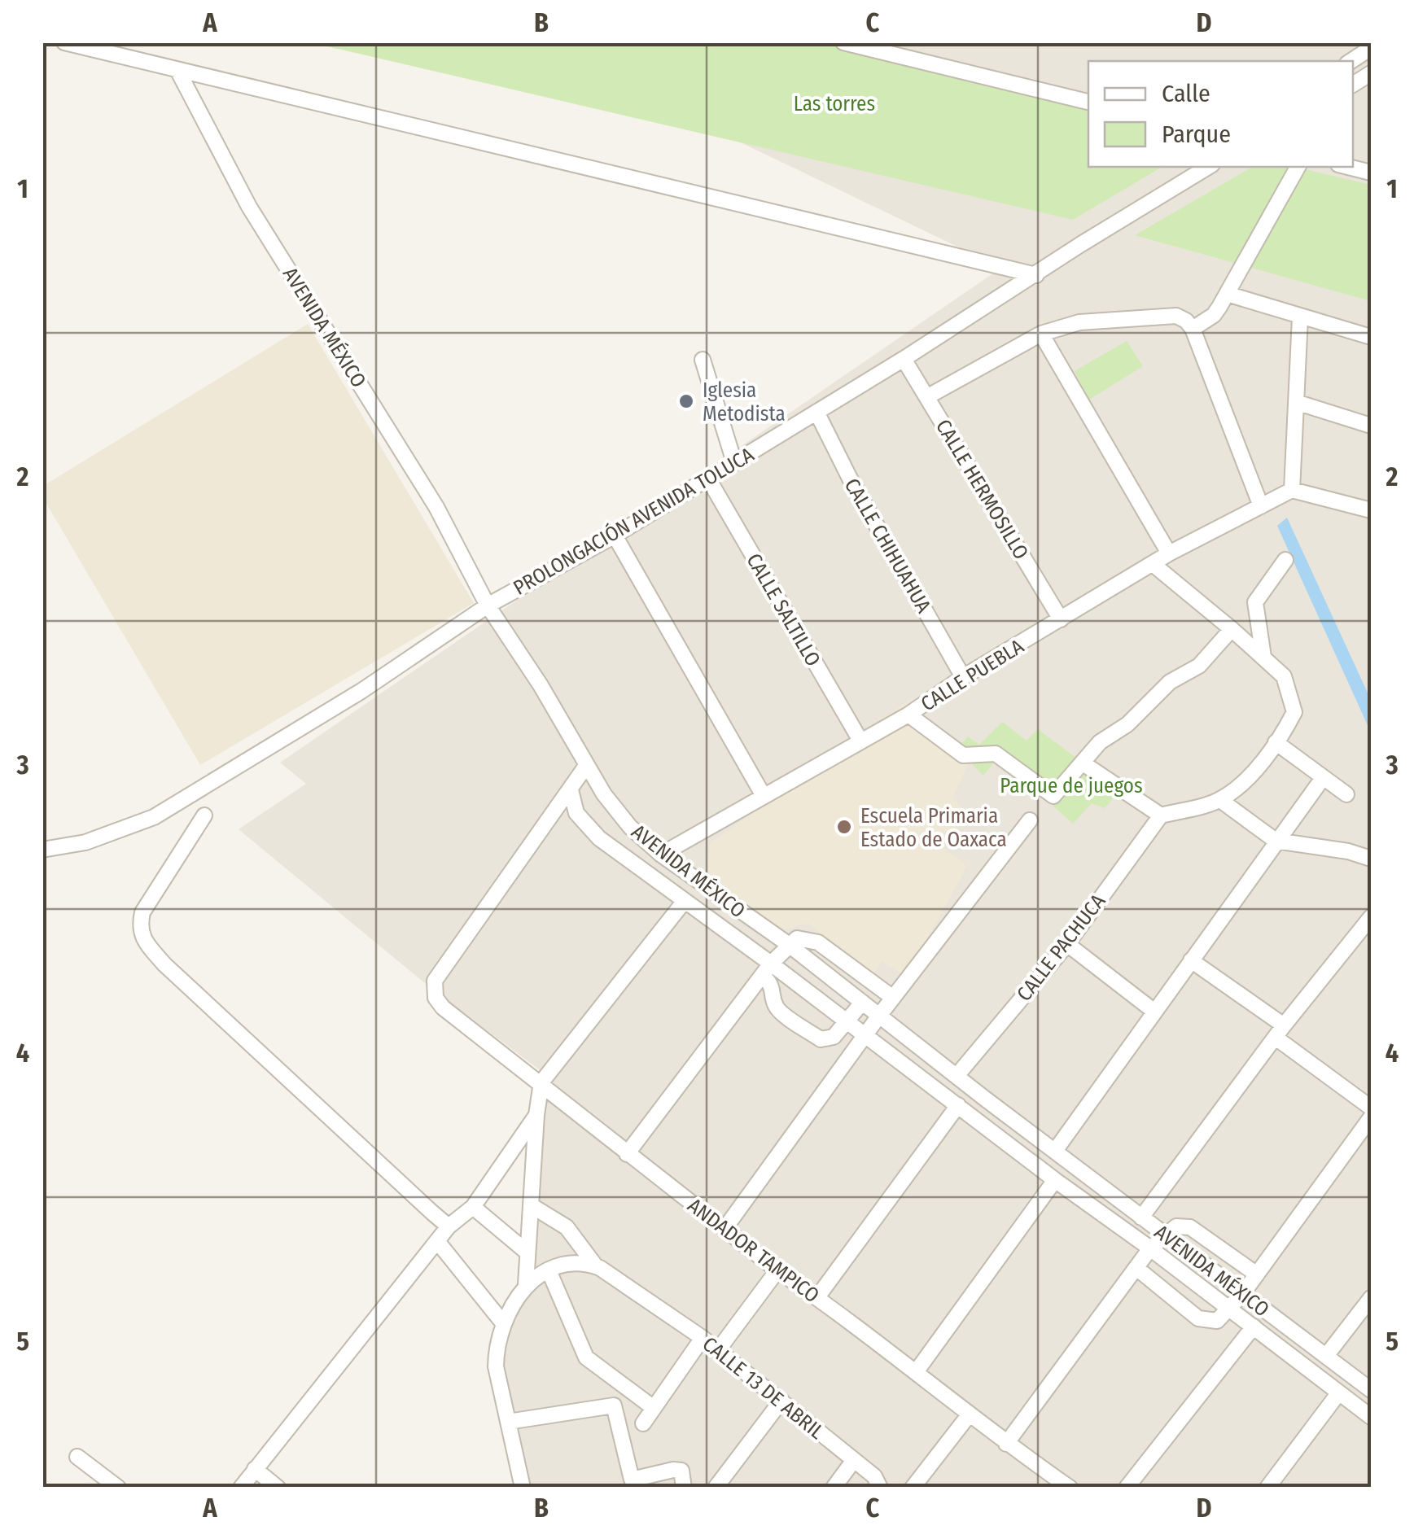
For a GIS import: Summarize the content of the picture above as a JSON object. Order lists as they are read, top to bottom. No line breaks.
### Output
{"streets":{"street":["AVENIDA MÉXICO","CALLE HERMOSILLO","PROLONGACIÓN AVENIDA TOLUCA","CALLE CHIHUAHUA","CALLE SALTILLO","CALLE PUEBLA","CALLE PACHUCA","ANDADOR TAMPICO","CALLE 13 DE ABRIL"]},"crossings":[["AVENIDA MÉXICO","PROLONGACIÓN AVENIDA TOLUCA"],["AVENIDA MÉXICO","CALLE PUEBLA"],["AVENIDA MÉXICO","CALLE PACHUCA"],["AVENIDA MÉXICO","ANDADOR TAMPICO"],["CALLE HERMOSILLO","PROLONGACIÓN AVENIDA TOLUCA"],["CALLE HERMOSILLO","CALLE PUEBLA"],["PROLONGACIÓN AVENIDA TOLUCA","CALLE CHIHUAHUA"],["PROLONGACIÓN AVENIDA TOLUCA","CALLE SALTILLO"],["CALLE CHIHUAHUA","CALLE PUEBLA"],["CALLE SALTILLO","CALLE PUEBLA"]],"parks":["Las torres","Parque de juegos"],"places":["Iglesia Metodista","Escuela Primaria Estado de Oaxaca"],"legend":["Calle","Parque"],"grid":{"columns":["A","B","C","D"],"rows":["1","2","3","4","5"]}}
